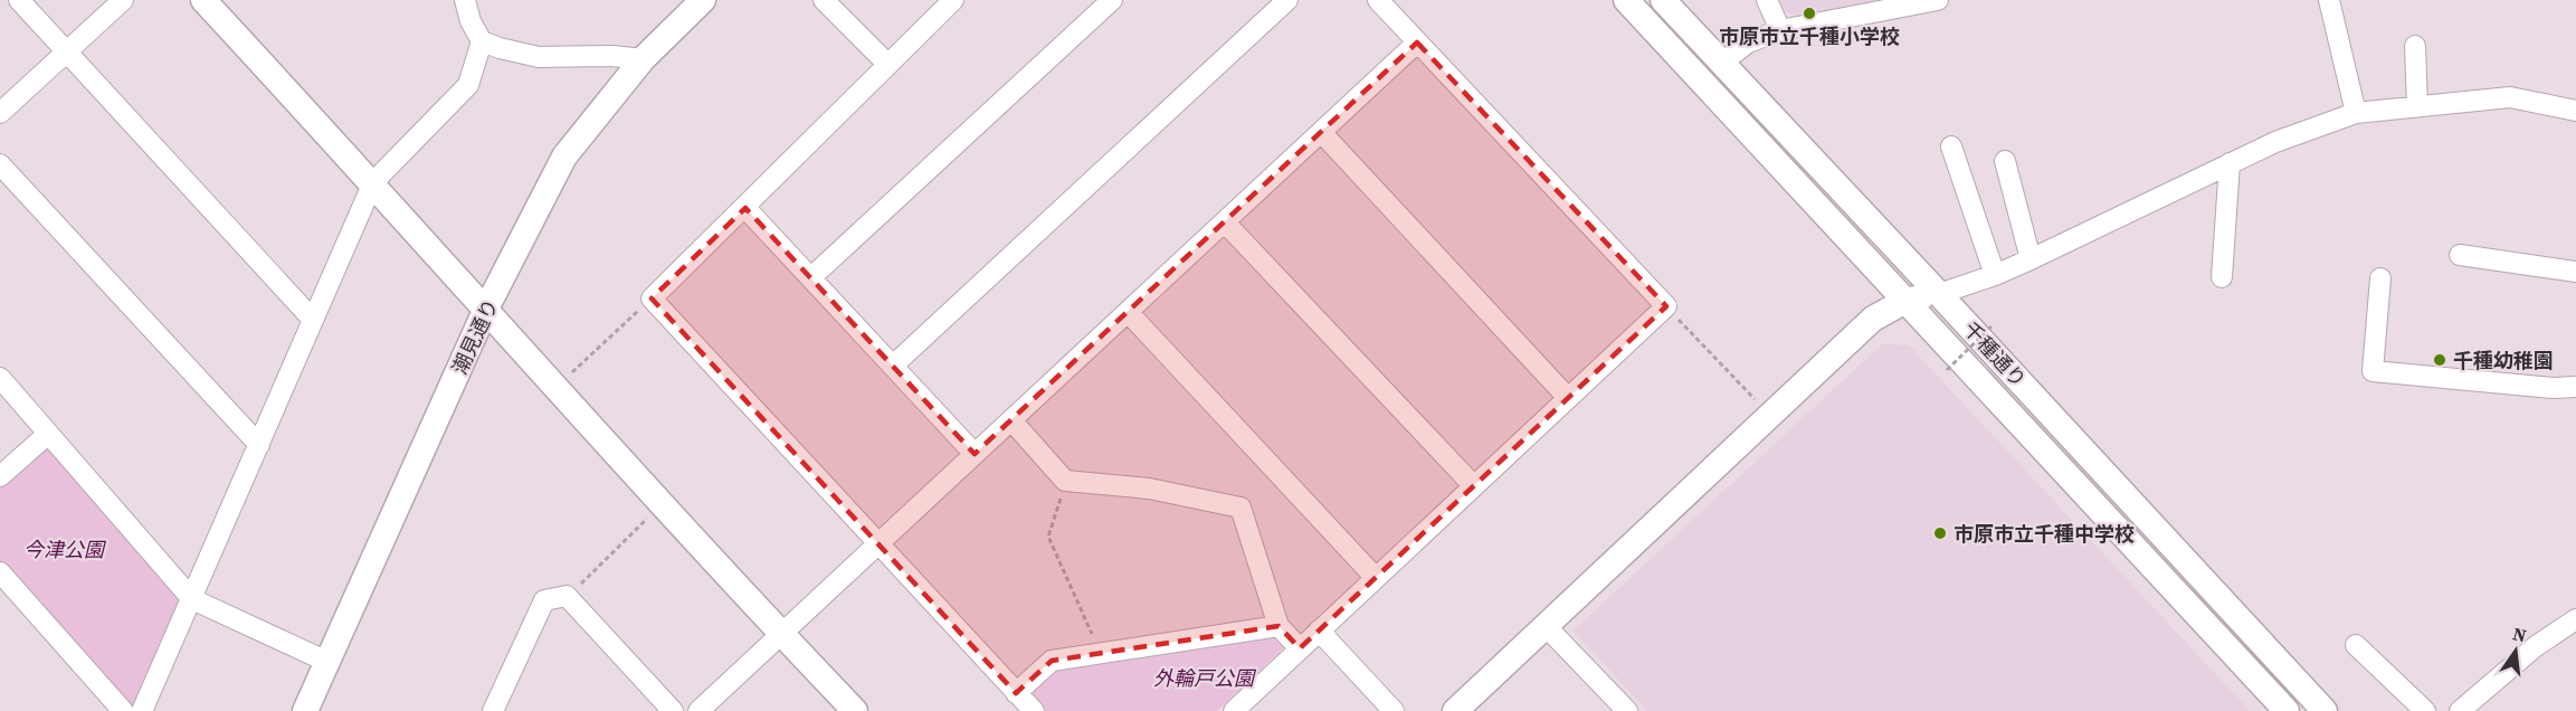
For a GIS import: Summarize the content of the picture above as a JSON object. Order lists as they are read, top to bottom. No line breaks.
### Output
{"streets":{"street":["潮見通り","千種通り"]},"parks":["今津公園","外輪戸公園"],"places":["市原市立千種小学校","千種幼稚園","市原市立千種中学校"],"north":"top"}
